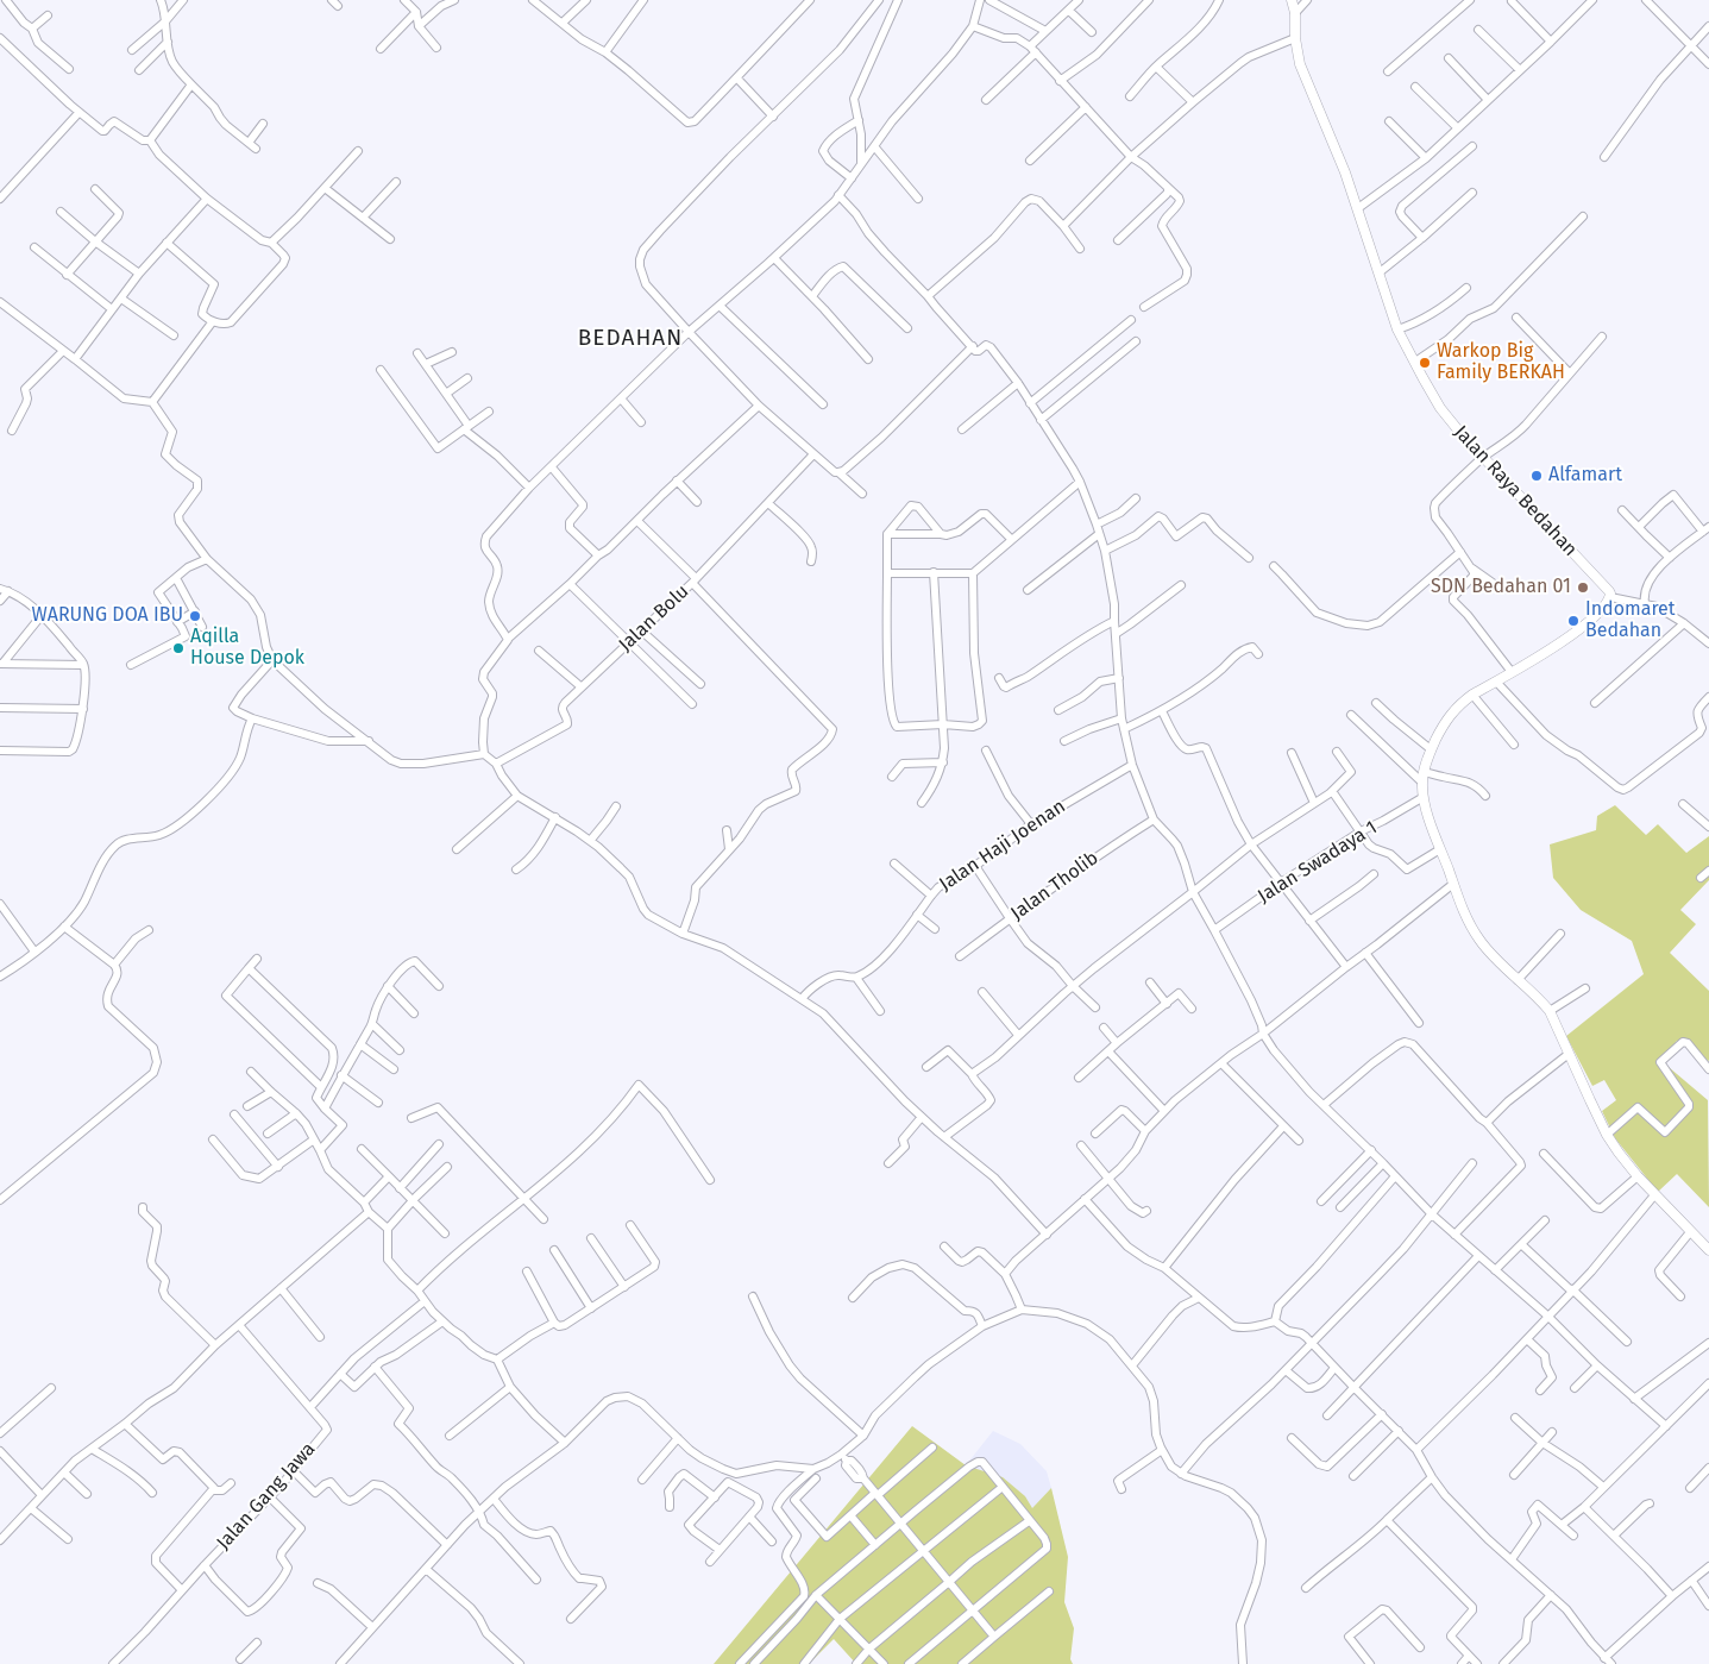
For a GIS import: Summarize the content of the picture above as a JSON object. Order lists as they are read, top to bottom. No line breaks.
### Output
{"streets":{"street":["Jalan Raya Bedahan","Jalan Bolu","Jalan Haji Joenan","Jalan Swadaya 1","Jalan Tholib","Jalan Gang Jawa"]},"districts":["BEDAHAN"],"places":["Warkop Big Family BERKAH","Alfamart","SDN Bedahan 01","WARUNG DOA IBU","Indomaret Bedahan","Aqilla House Depok"]}
